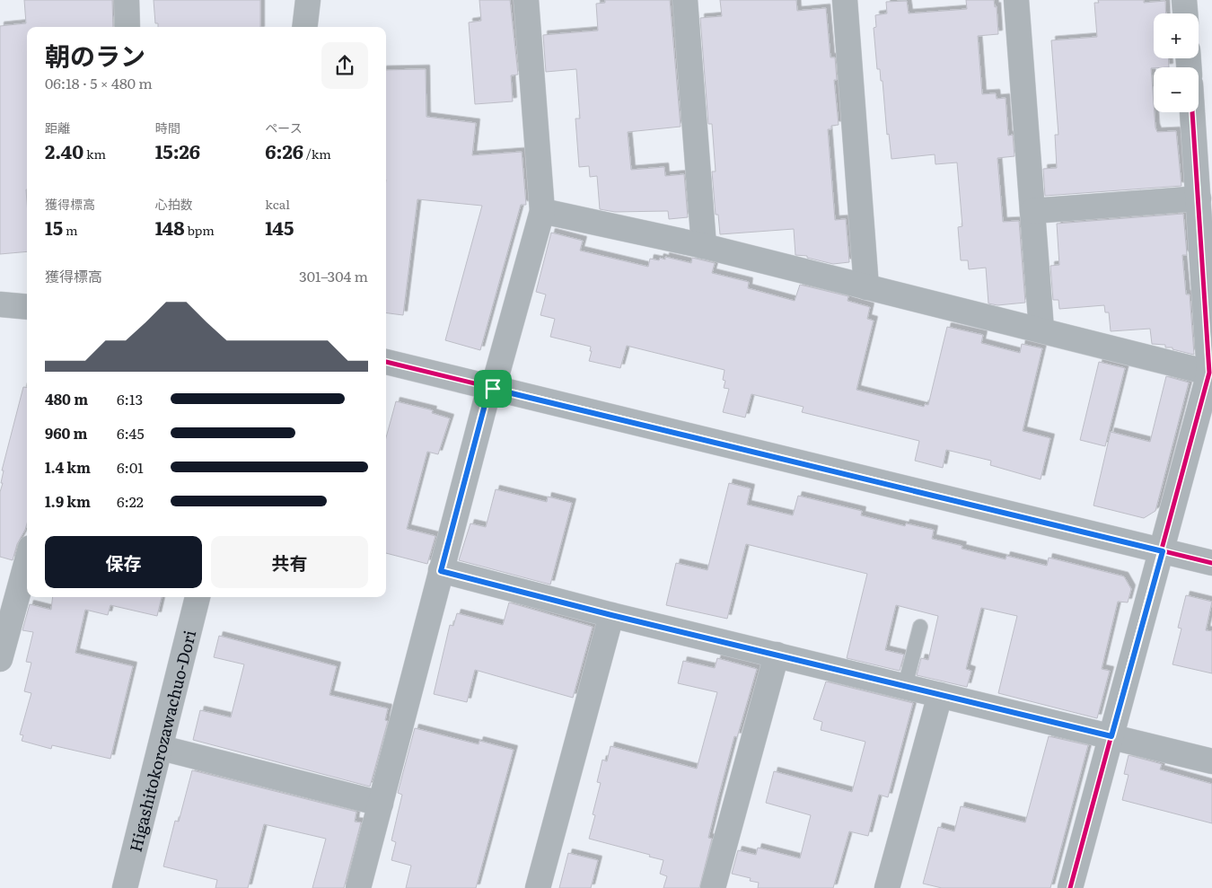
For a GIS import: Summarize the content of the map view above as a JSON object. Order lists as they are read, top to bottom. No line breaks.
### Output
{"streets":{"street":["Higashitokorozawachuo-Dori"]},"page":{"map_buttons":["+","−"],"heading":["朝のラン","06:18 · 5 × 480 m"],"stats":[["距離","2.40 km"],["時間","15:26"],["ペース","6:26 /km"],["獲得標高","15 m"],["心拍数","148 bpm"],["kcal","145"]],"chart":["獲得標高","301–304 m"],"list":[{"name":"480 m","note":"6:13"},{"name":"960 m","note":"6:45"},{"name":"1.4 km","note":"6:01"},{"name":"1.9 km","note":"6:22"}],"buttons":["保存","共有"]}}
